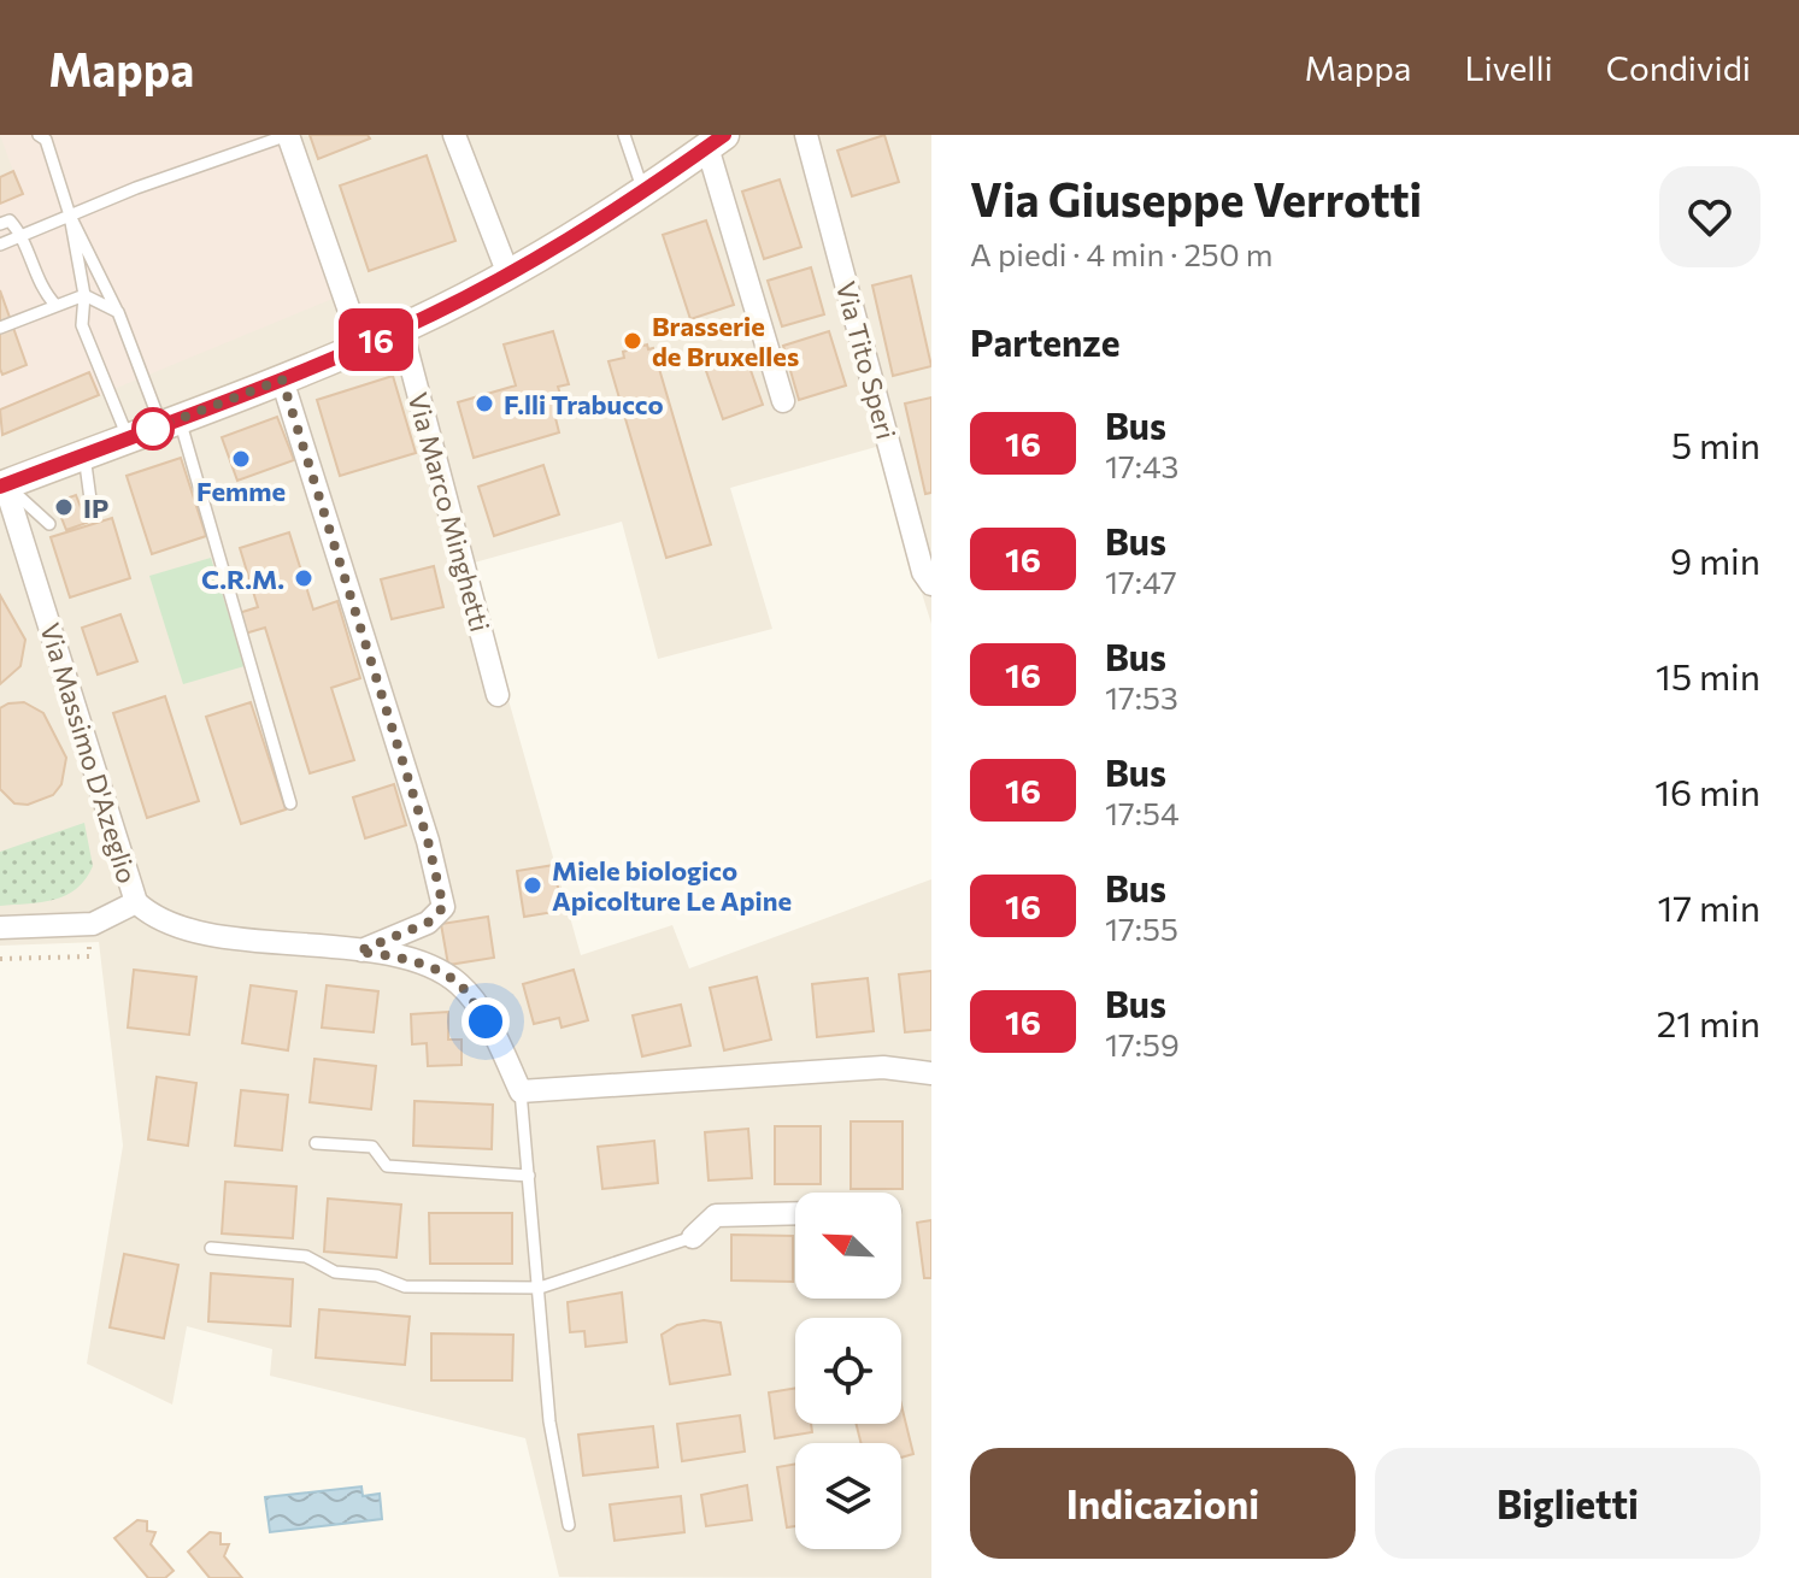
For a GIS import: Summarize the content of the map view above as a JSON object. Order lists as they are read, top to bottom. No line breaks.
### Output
{"streets":{"street":["Via Tito Speri","Via Marco Minghetti","Via Massimo D'Azeglio"]},"places":["Brasserie de Bruxelles","F.lli Trabucco","Femme","IP","C.R.M.","Miele biologico Apicolture Le Apine"],"lines":["bus line 16"],"north":"top left","page":{"header":"Mappa","nav":["Mappa","Livelli","Condividi"],"on_map":"16","heading":[["Via Giuseppe Verrotti","A piedi · 4 min · 250 m"],"Partenze"],"list":[{"mark":"16","name":"Bus","note":"17:43","value":"5 min"},{"mark":"16","name":"Bus","note":"17:47","value":"9 min"},{"mark":"16","name":"Bus","note":"17:53","value":"15 min"},{"mark":"16","name":"Bus","note":"17:54","value":"16 min"},{"mark":"16","name":"Bus","note":"17:55","value":"17 min"},{"mark":"16","name":"Bus","note":"17:59","value":"21 min"}],"buttons":["Indicazioni","Biglietti"]}}
